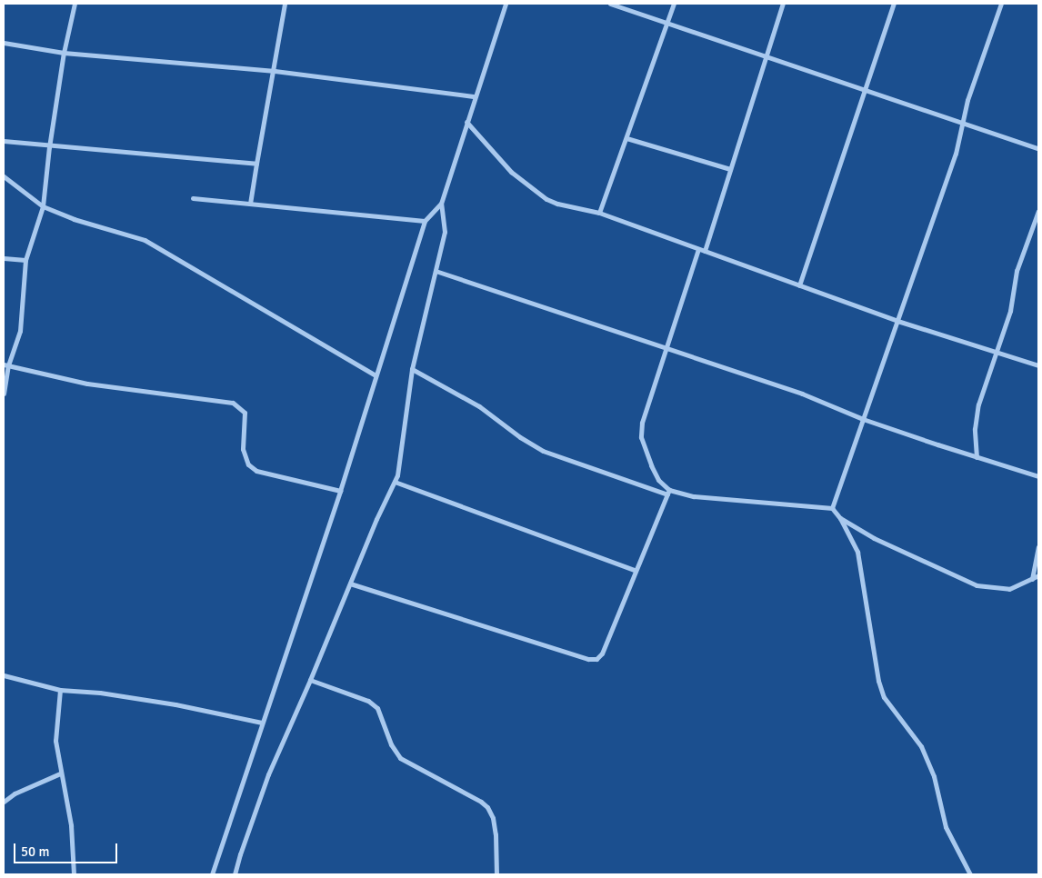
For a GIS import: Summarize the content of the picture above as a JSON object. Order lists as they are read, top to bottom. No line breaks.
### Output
{"scale_bar":"50 m"}
